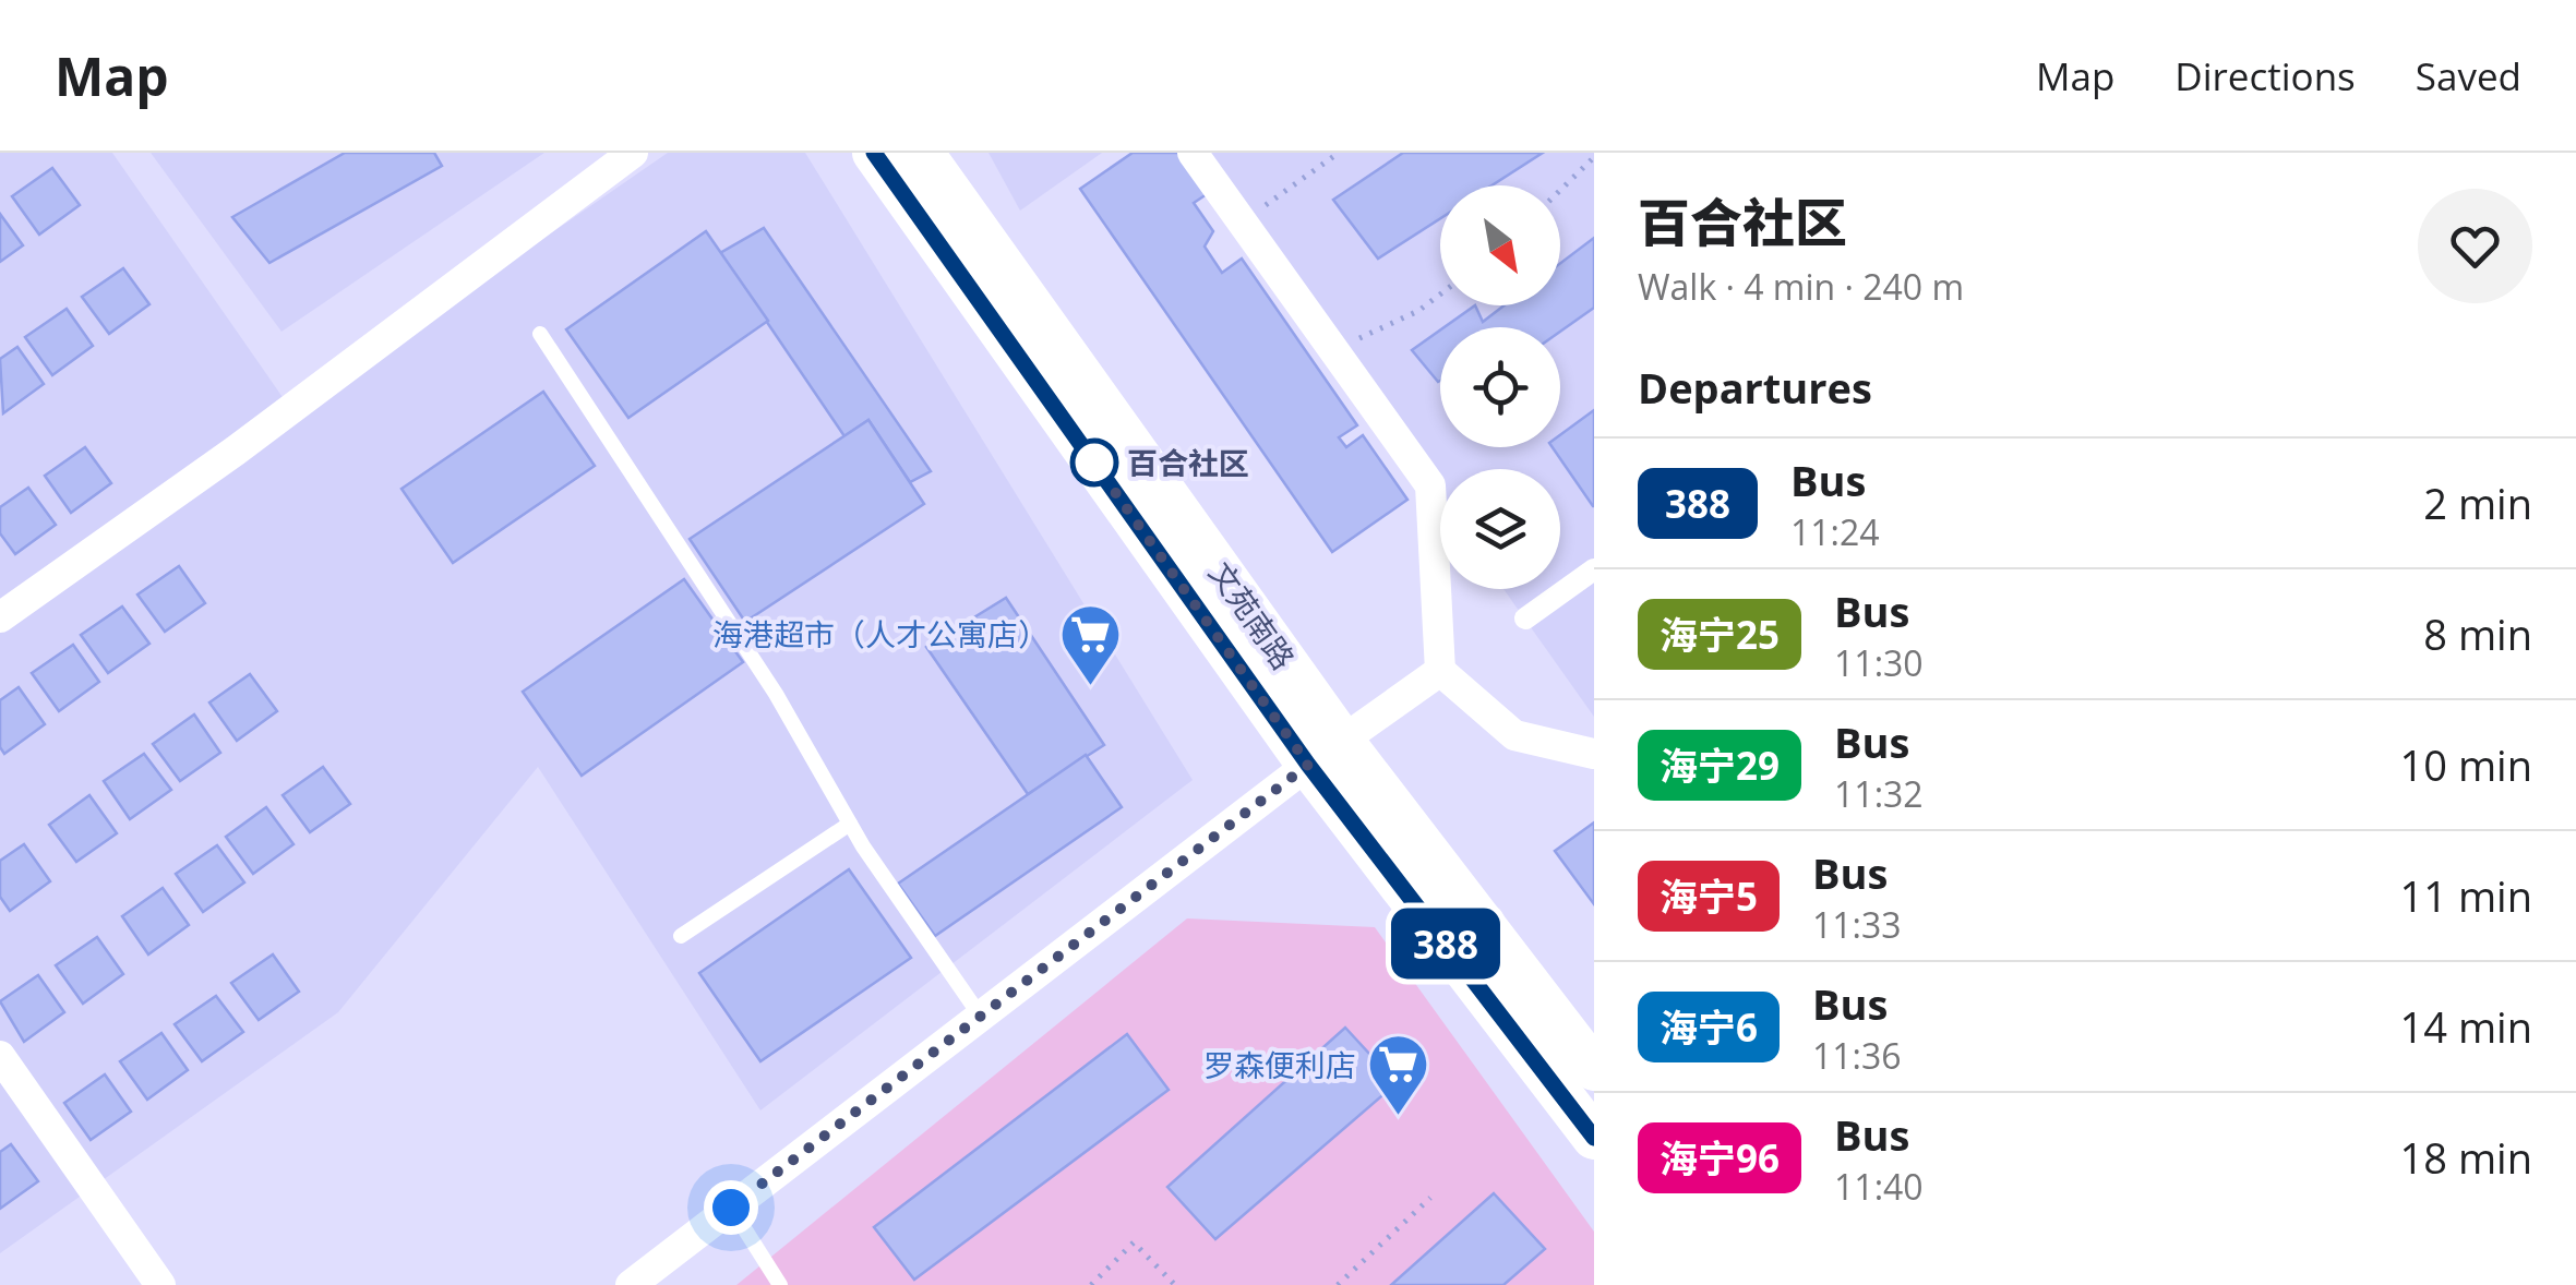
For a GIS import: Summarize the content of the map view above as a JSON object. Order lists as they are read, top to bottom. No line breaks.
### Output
{"streets":{"main road":["文苑南路"]},"places":{"other":["百合社区"],"supermarket":["海港超市（人才公寓店）","罗森便利店"]},"lines":["bus line 388"],"north":"bottom right","page":{"header":"Map","nav":["Map","Directions","Saved"],"on_map":"388","heading":[["百合社区","Walk · 4 min · 240 m"],"Departures"],"list":[{"mark":"388","name":"Bus","note":"11:24","value":"2 min"},{"mark":"海宁25","name":"Bus","note":"11:30","value":"8 min"},{"mark":"海宁29","name":"Bus","note":"11:32","value":"10 min"},{"mark":"海宁5","name":"Bus","note":"11:33","value":"11 min"},{"mark":"海宁6","name":"Bus","note":"11:36","value":"14 min"},{"mark":"海宁96","name":"Bus","note":"11:40","value":"18 min"}]}}
